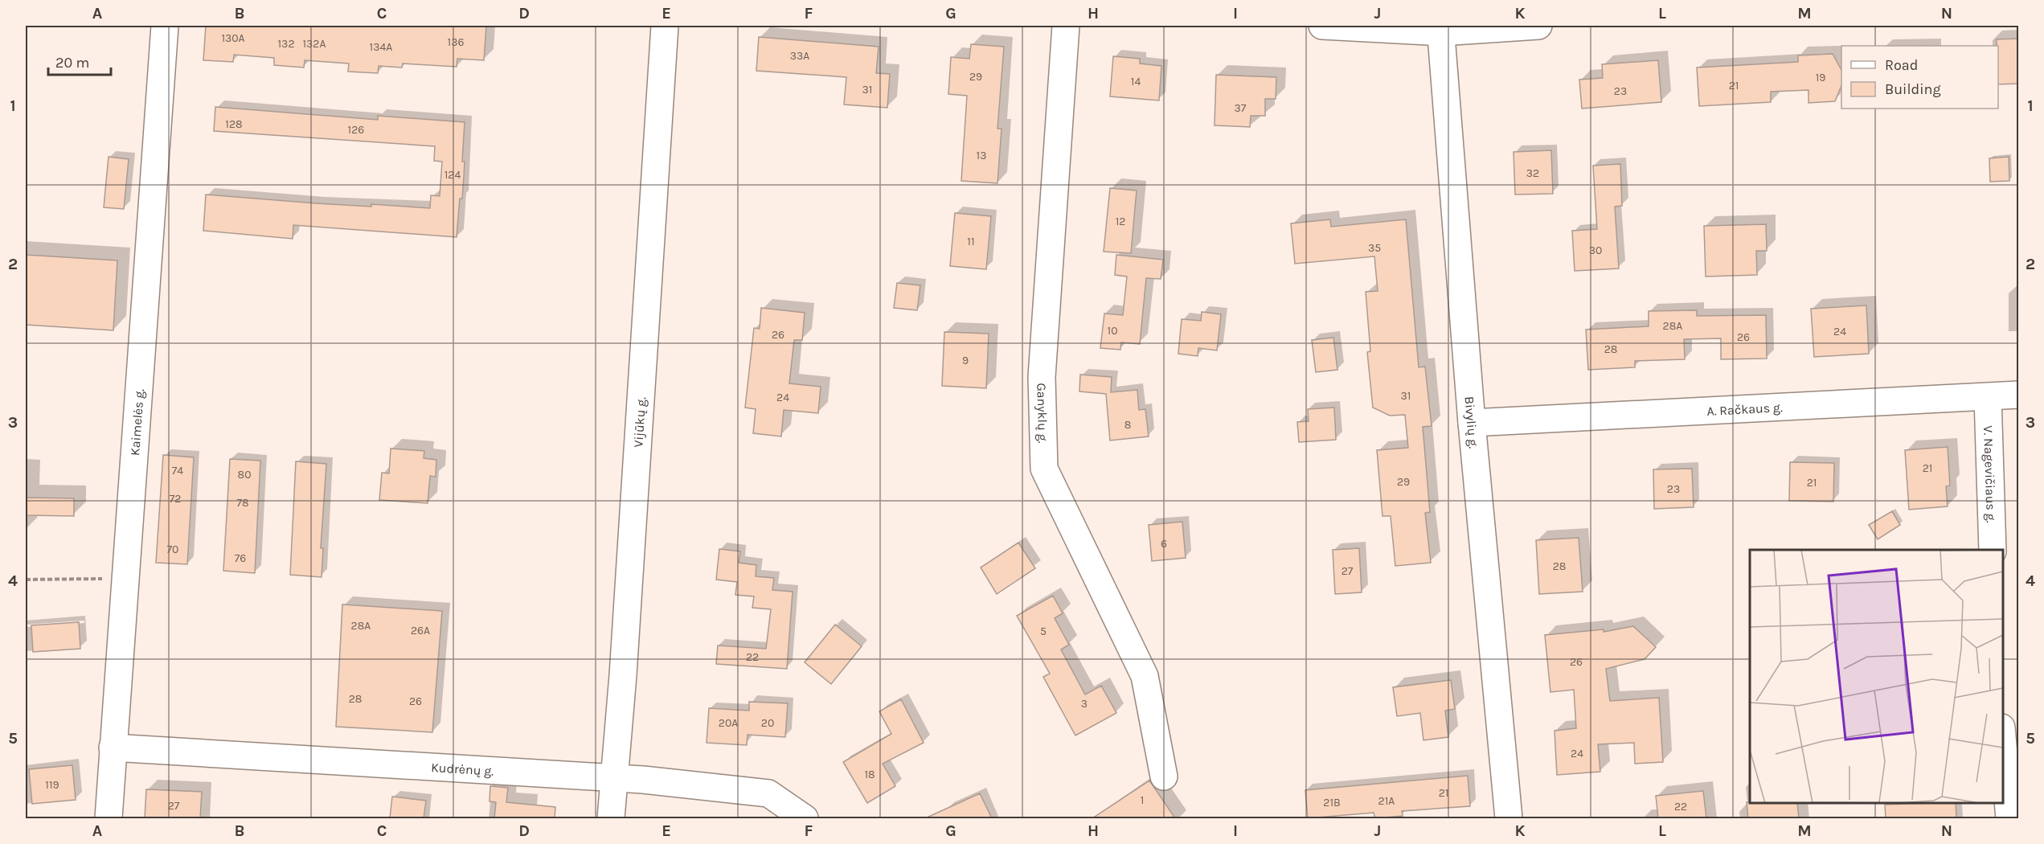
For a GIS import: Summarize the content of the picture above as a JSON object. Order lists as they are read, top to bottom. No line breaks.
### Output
{"streets":{"street":["A. Račkaus g.","Ganyklų g.","Kaimelės g.","Vijūkų g.","Bivylių g.","V. Nagevičiaus g.","Kudrėnų g."]},"crossings":[["A. Račkaus g.","Bivylių g."],["A. Račkaus g.","V. Nagevičiaus g."],["Kaimelės g.","Kudrėnų g."],["Vijūkų g.","Kudrėnų g."]],"house_numbers":["130A","136","132","132A","134A","33A","29","19","14","21","31","23","37","128","126","13","32","124","12","11","35","30","28A","10","24","26","26","28","9","31","24","8","21","74","80","29","21","23","72","78","6","70","76","28","27","28A","26A","5","22","26","28","26","3","20A","20","24","18","119","21","1","21A","21B","27","22"],"legend":["Road","Building"],"scale_bar":"20 m","grid":{"columns":["A","B","C","D","E","F","G","H","I","J","K","L","M","N"],"rows":["1","2","3","4","5"]}}
